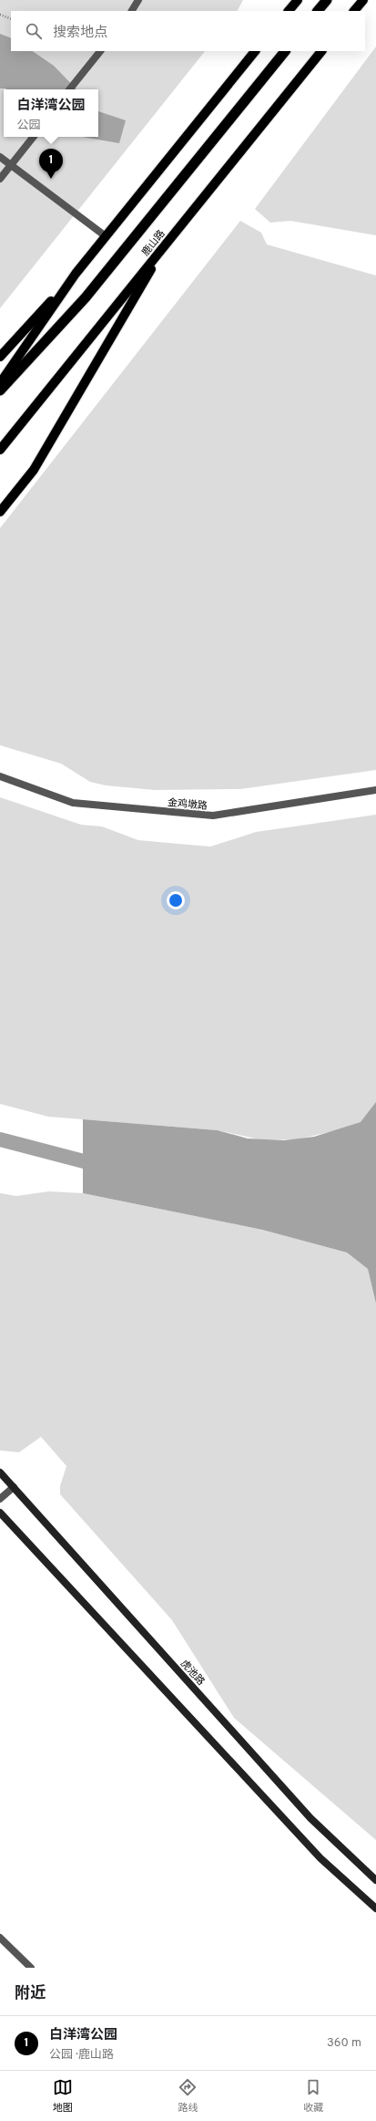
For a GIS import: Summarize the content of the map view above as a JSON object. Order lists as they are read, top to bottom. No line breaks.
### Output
{"streets":{"main road":["鹿山路","虎池路"],"street":["金鸡墩路"]},"page":{"search":"搜索地点","popup":["白洋湾公园","公园"],"pins":"1","heading":"附近","list":[{"mark":"1","name":"白洋湾公园","note":"公园 · 鹿山路","value":"360 m"}],"nav":["地图","路线","收藏"]}}
